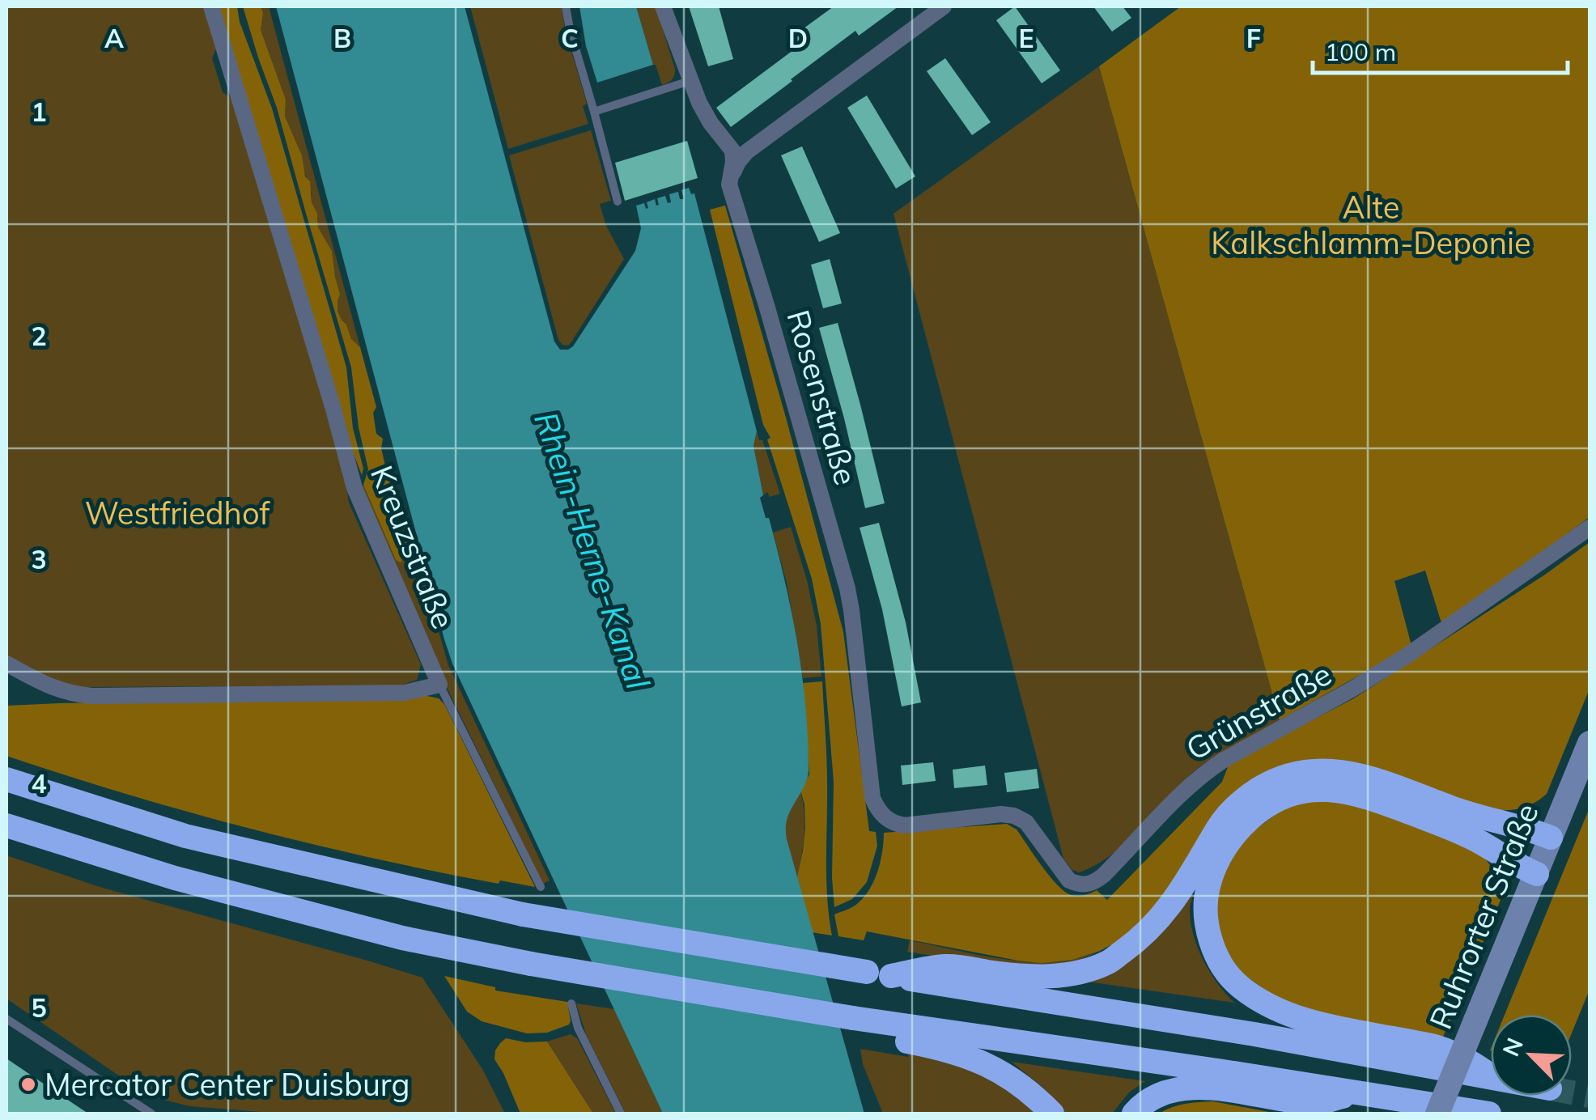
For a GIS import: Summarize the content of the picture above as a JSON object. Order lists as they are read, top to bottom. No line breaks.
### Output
{"streets":{"main road":["Ruhrorter Straße"],"street":["Rosenstraße","Kreuzstraße","Grünstraße"]},"crossings":[["Rosenstraße","Grünstraße"]],"water":["Rhein-Herne-Kanal"],"parks":["Alte Kalkschlamm-Deponie","Westfriedhof"],"places":["Mercator Center Duisburg"],"scale_bar":"100 m","north":"top left","grid":{"columns":["A","B","C","D","E","F"],"rows":["1","2","3","4","5"]}}
